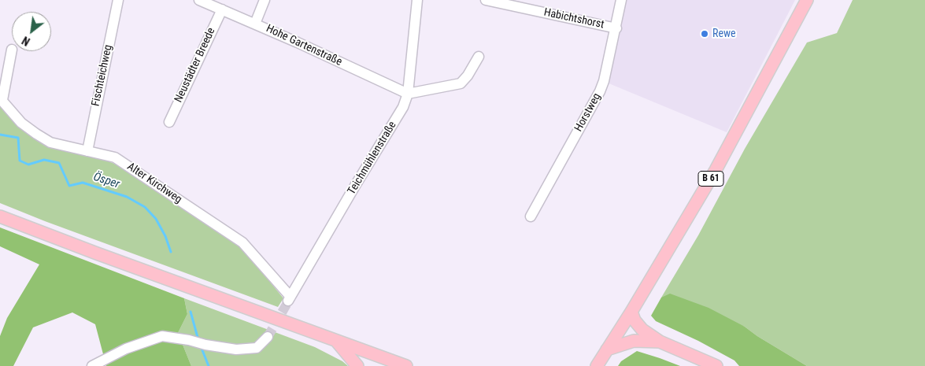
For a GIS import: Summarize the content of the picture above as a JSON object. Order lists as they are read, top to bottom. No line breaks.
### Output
{"streets":{"main road":["B 61"],"street":["Habichtshorst","Hohe Gartenstraße","Neustädter Breede","Fischteichweg","Horstweg","Teichmühlenstraße","Alter Kirchweg"]},"crossings":[["Habichtshorst","Horstweg"],["Hohe Gartenstraße","Neustädter Breede"],["Hohe Gartenstraße","Teichmühlenstraße"],["Fischteichweg","Alter Kirchweg"],["Teichmühlenstraße","Alter Kirchweg"]],"water":["Ösper"],"places":["Rewe"],"north":"bottom left"}
